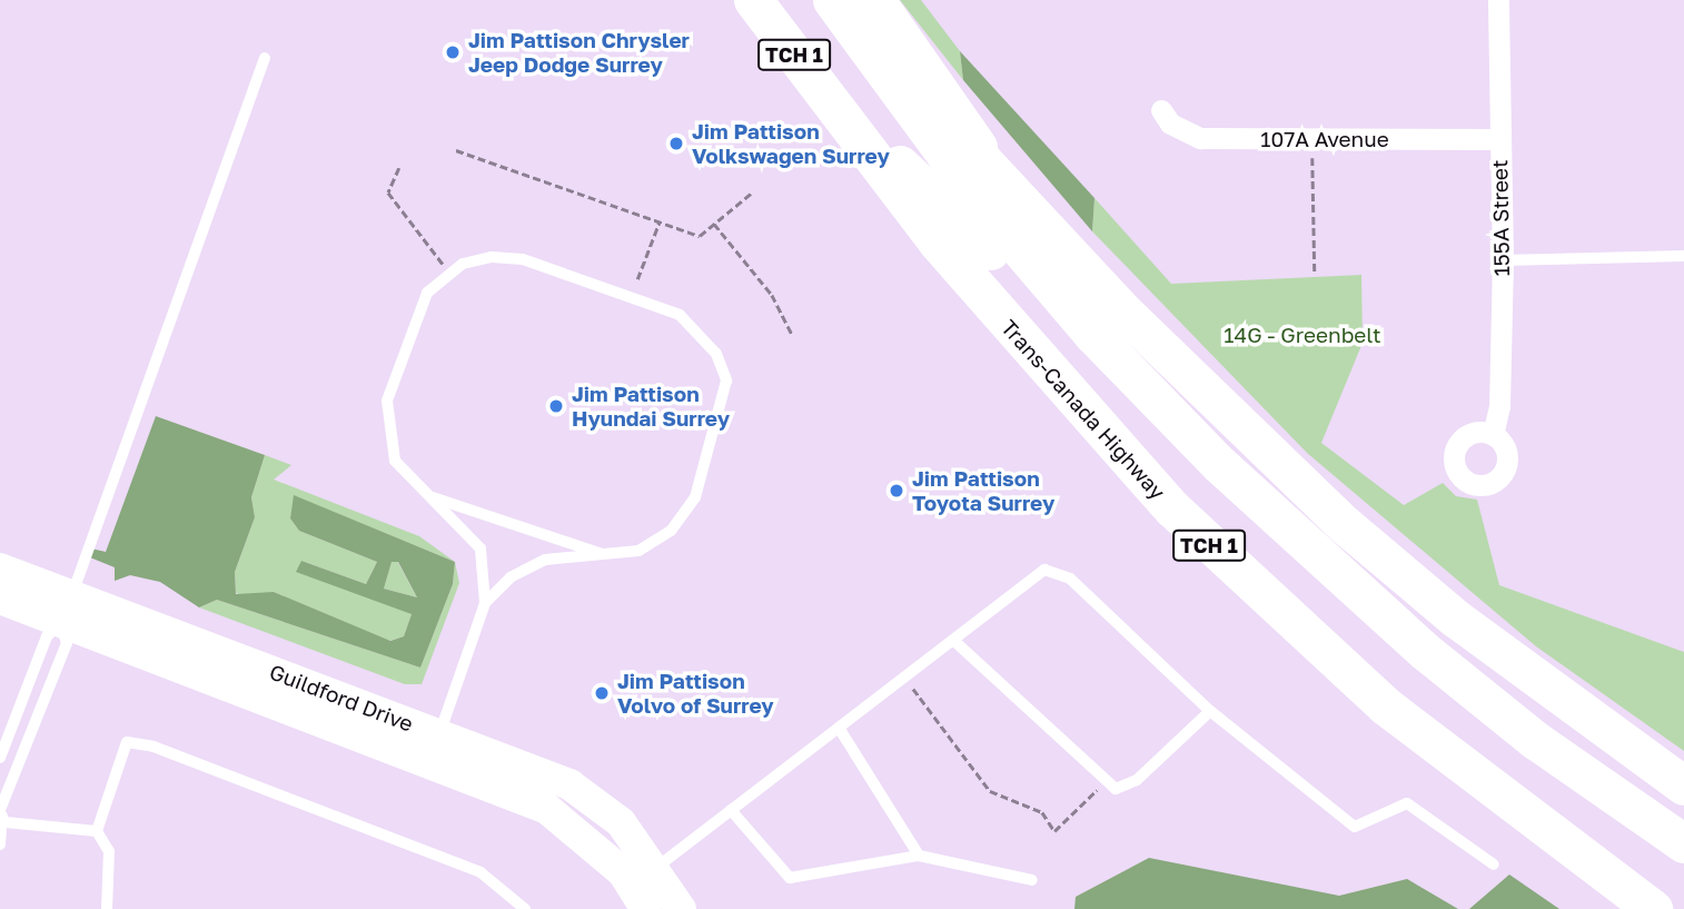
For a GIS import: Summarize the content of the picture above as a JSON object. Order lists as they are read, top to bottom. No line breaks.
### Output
{"streets":{"highway":["TCH 1","Trans-Canada Highway"],"main road":["Guildford Drive"],"street":["107A Avenue","155A Street"]},"crossings":[["107A Avenue","155A Street"]],"parks":["14G - Greenbelt"],"places":["Jim Pattison Chrysler Jeep Dodge Surrey","Jim Pattison Volkswagen Surrey","Jim Pattison Hyundai Surrey","Jim Pattison Toyota Surrey","Jim Pattison Volvo of Surrey"]}
